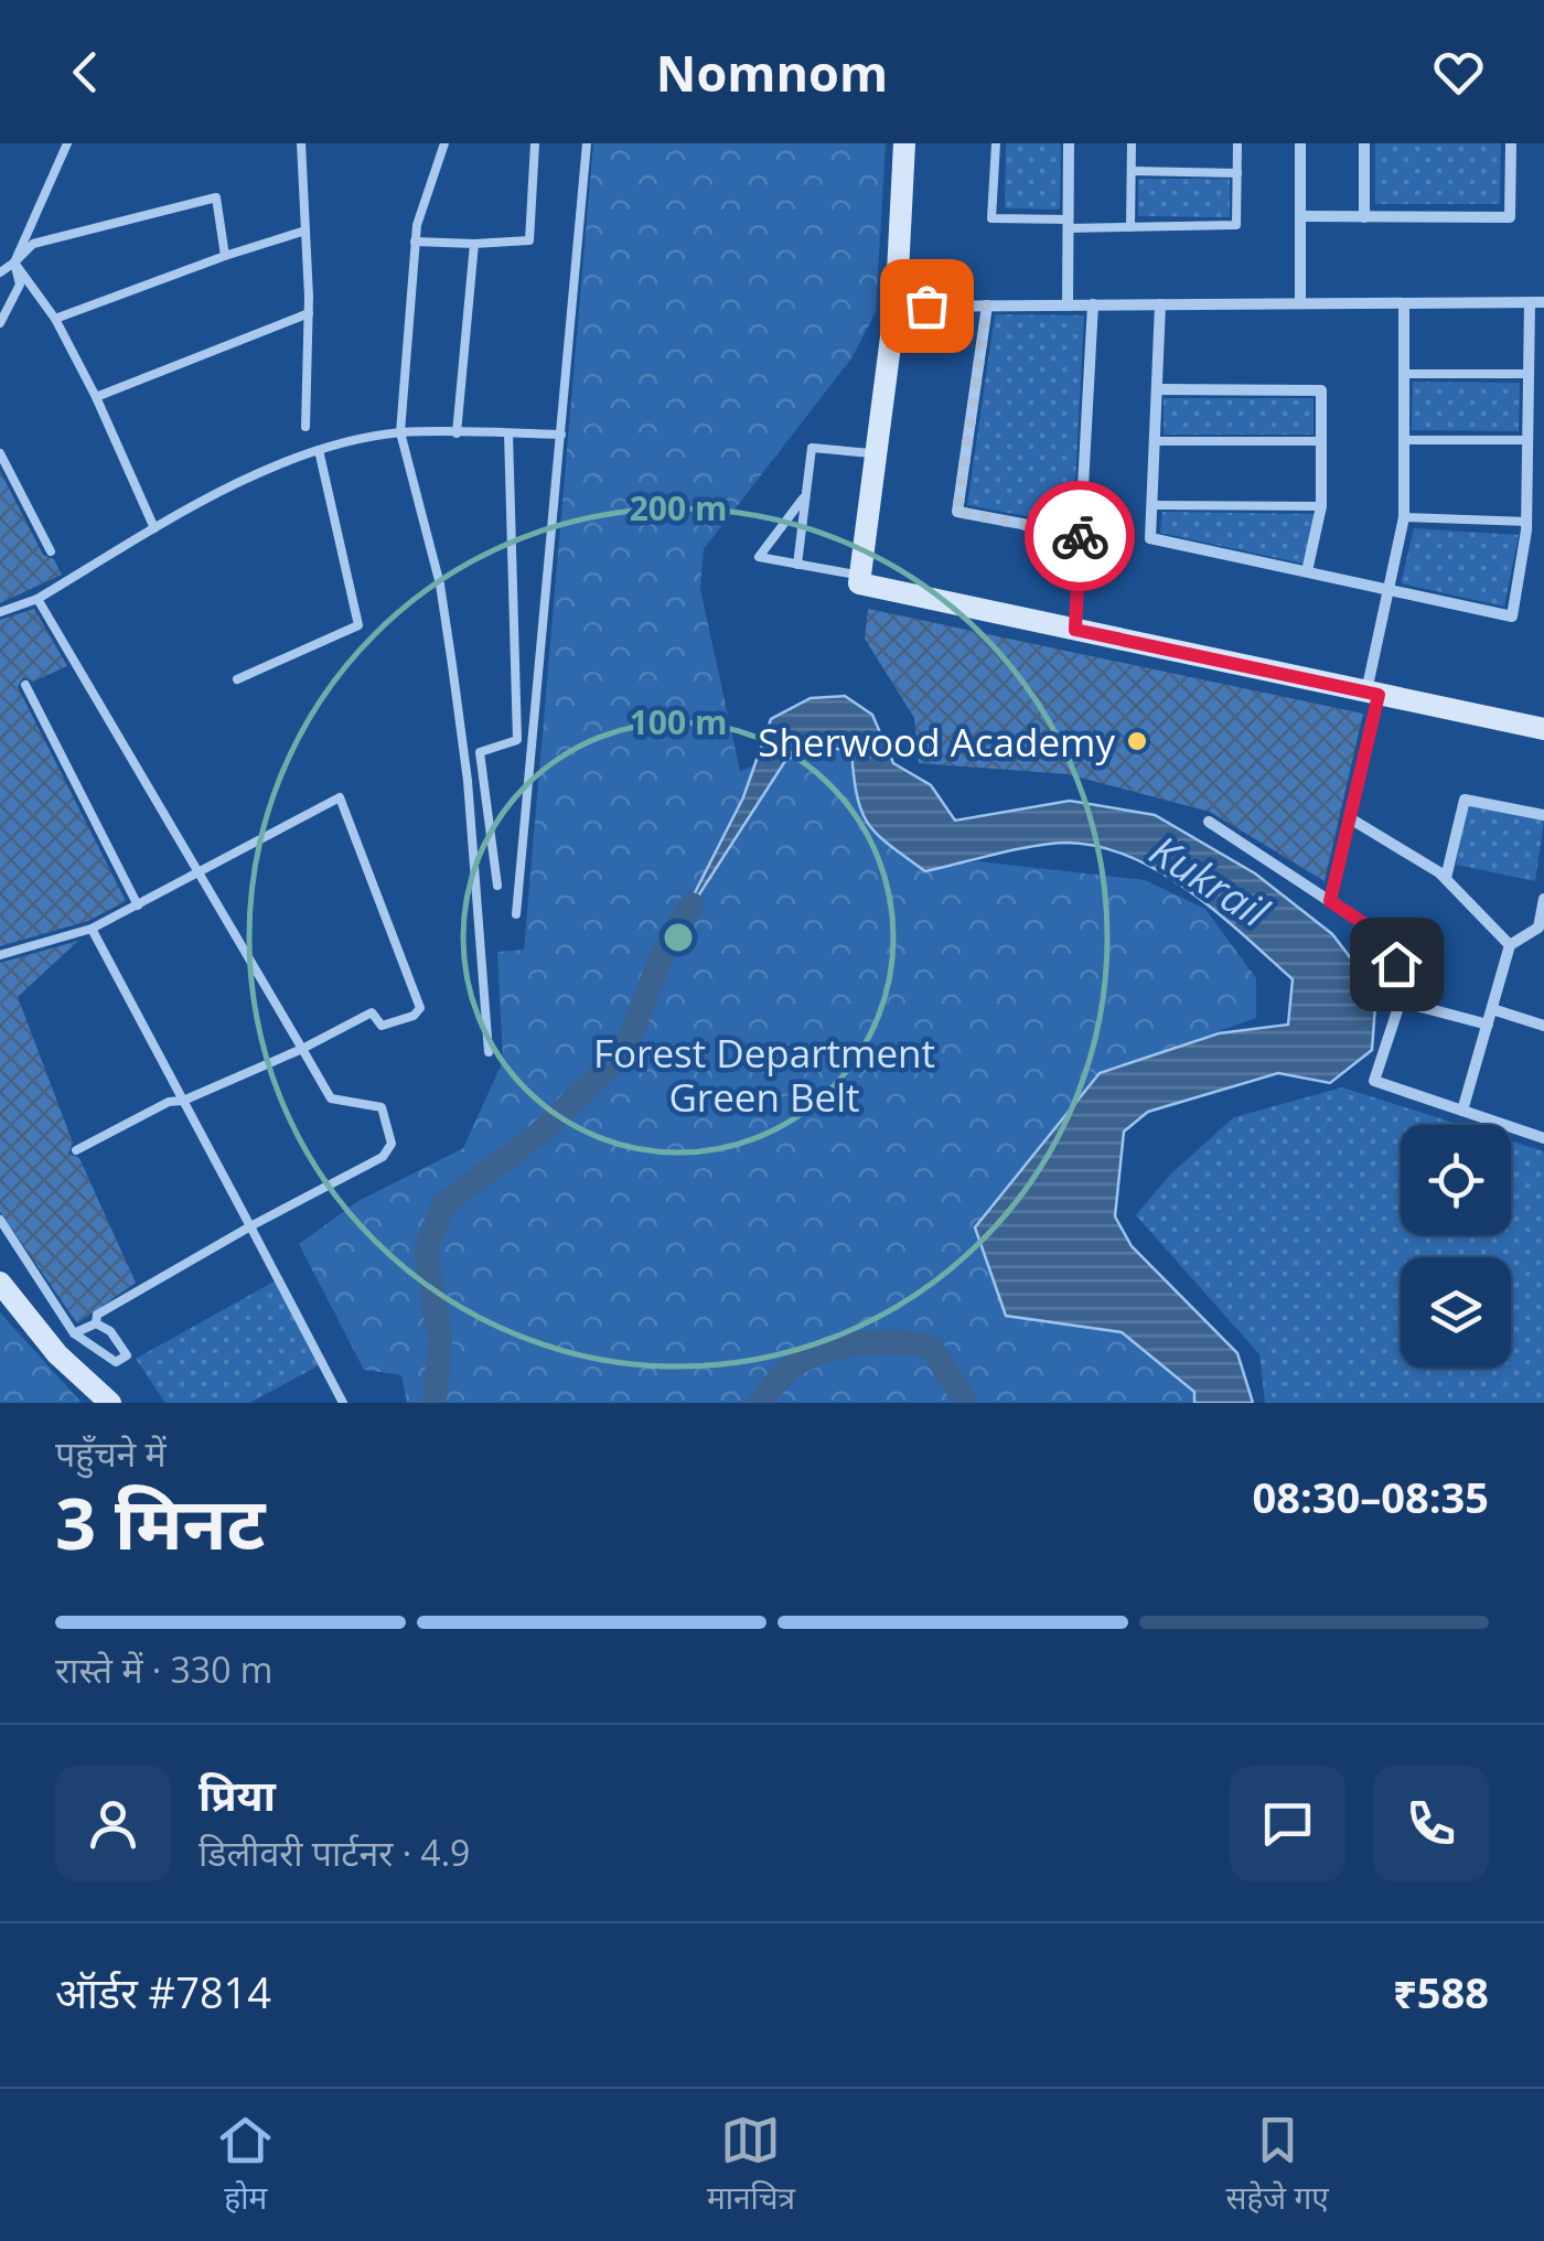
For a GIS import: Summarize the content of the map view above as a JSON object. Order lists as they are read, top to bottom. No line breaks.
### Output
{"water":["Kukrail"],"parks":["Forest Department Green Belt"],"places":["Sherwood Academy"],"page":{"header":"Nomnom","heading":["3 मिनट","पहुँचने में","08:30–08:35"],"panel":["प्रिया","डिलीवरी पार्टनर · 4.9","ऑर्डर #7814","₹588"],"bar":"रास्ते में · 330 m","tabs":["होम","मानचित्र","सहेजे गए"]},"rings":["200 m","100 m"]}
